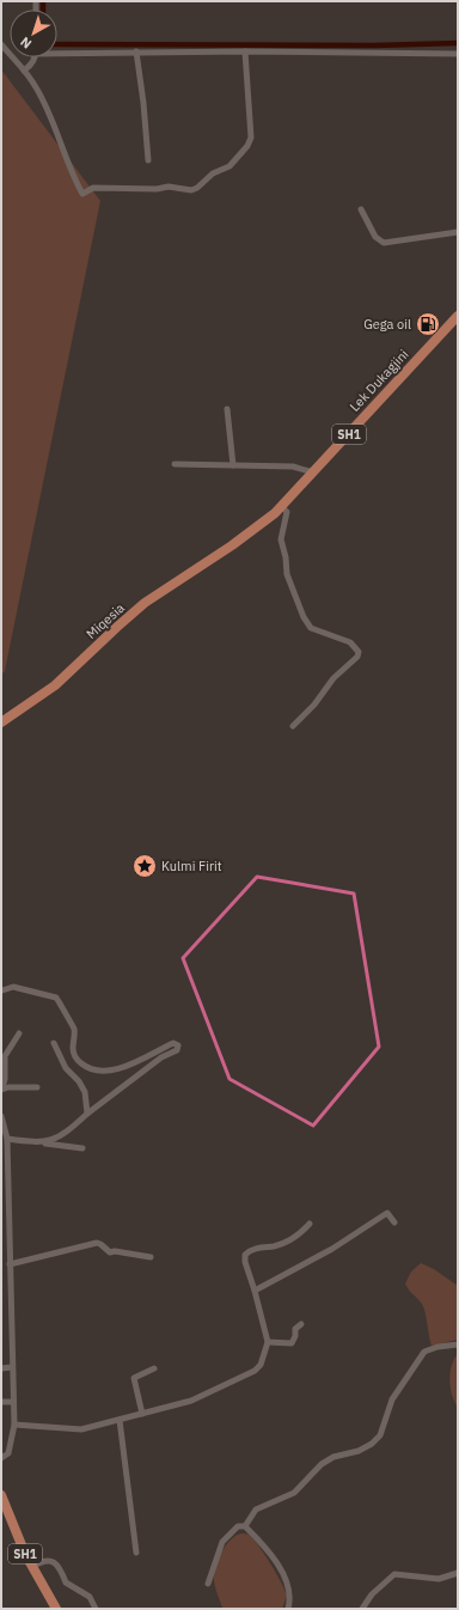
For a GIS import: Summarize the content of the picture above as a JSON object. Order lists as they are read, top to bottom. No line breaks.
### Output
{"streets":{"main road":["Lek Dukagjini","SH1","Miqesia"]},"crossings":[["Lek Dukagjini","Miqesia"]],"places":{"fuel station":["Gega oil"],"place":["Kulmi Firit"]},"north":"bottom left"}
